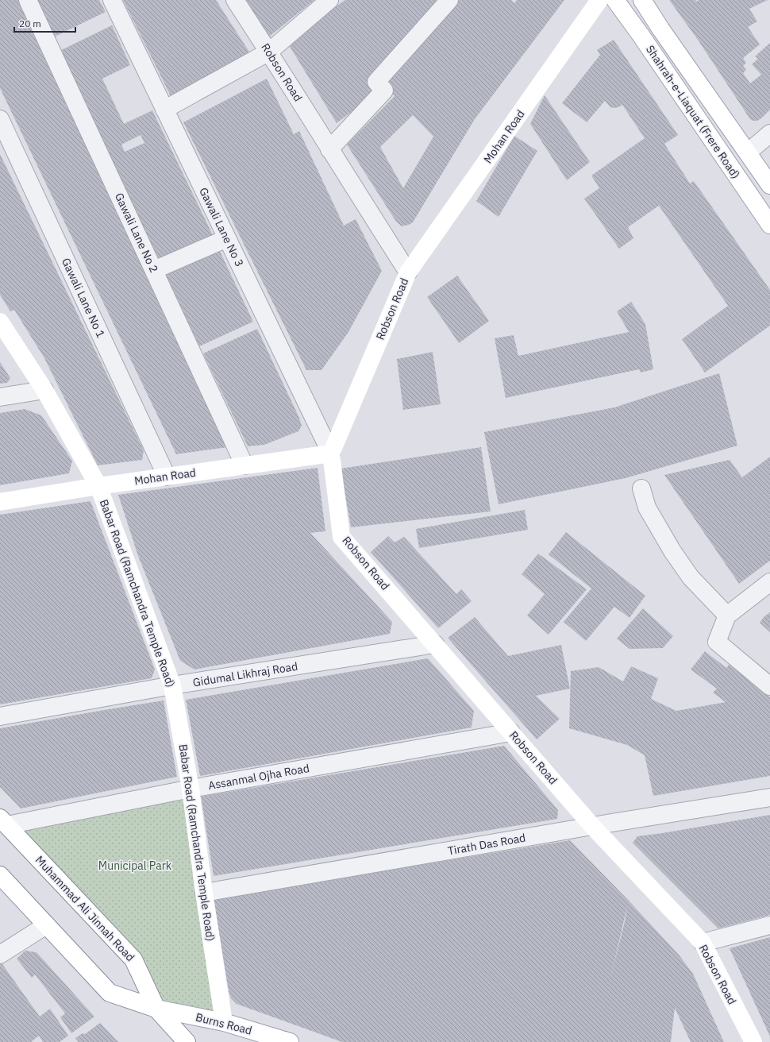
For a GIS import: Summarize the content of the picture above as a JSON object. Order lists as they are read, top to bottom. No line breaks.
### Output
{"streets":{"main road":["Robson Road","Shahrah-e-Liaquat (Frere Road)","Mohan Road","Babar Road (Ramchandra Temple Road)","Muhammad Ali Jinnah Road","Burns Road"],"street":["Gawali Lane No 3","Gawali Lane No 2","Gawali Lane No 1","Gidumal Likhraj Road","Assanmal Ojha Road","Tirath Das Road"]},"crossings":[["Robson Road","Mohan Road"],["Robson Road","Gawali Lane No 3"],["Robson Road","Gidumal Likhraj Road"],["Robson Road","Assanmal Ojha Road"],["Robson Road","Tirath Das Road"],["Mohan Road","Gawali Lane No 3"],["Mohan Road","Gawali Lane No 2"],["Mohan Road","Gawali Lane No 1"],["Mohan Road","Babar Road (Ramchandra Temple Road)"],["Babar Road (Ramchandra Temple Road)","Gidumal Likhraj Road"],["Babar Road (Ramchandra Temple Road)","Assanmal Ojha Road"],["Babar Road (Ramchandra Temple Road)","Tirath Das Road"],["Babar Road (Ramchandra Temple Road)","Burns Road"],["Assanmal Ojha Road","Muhammad Ali Jinnah Road"],["Muhammad Ali Jinnah Road","Burns Road"]],"parks":["Municipal Park"],"scale_bar":"20 m"}
